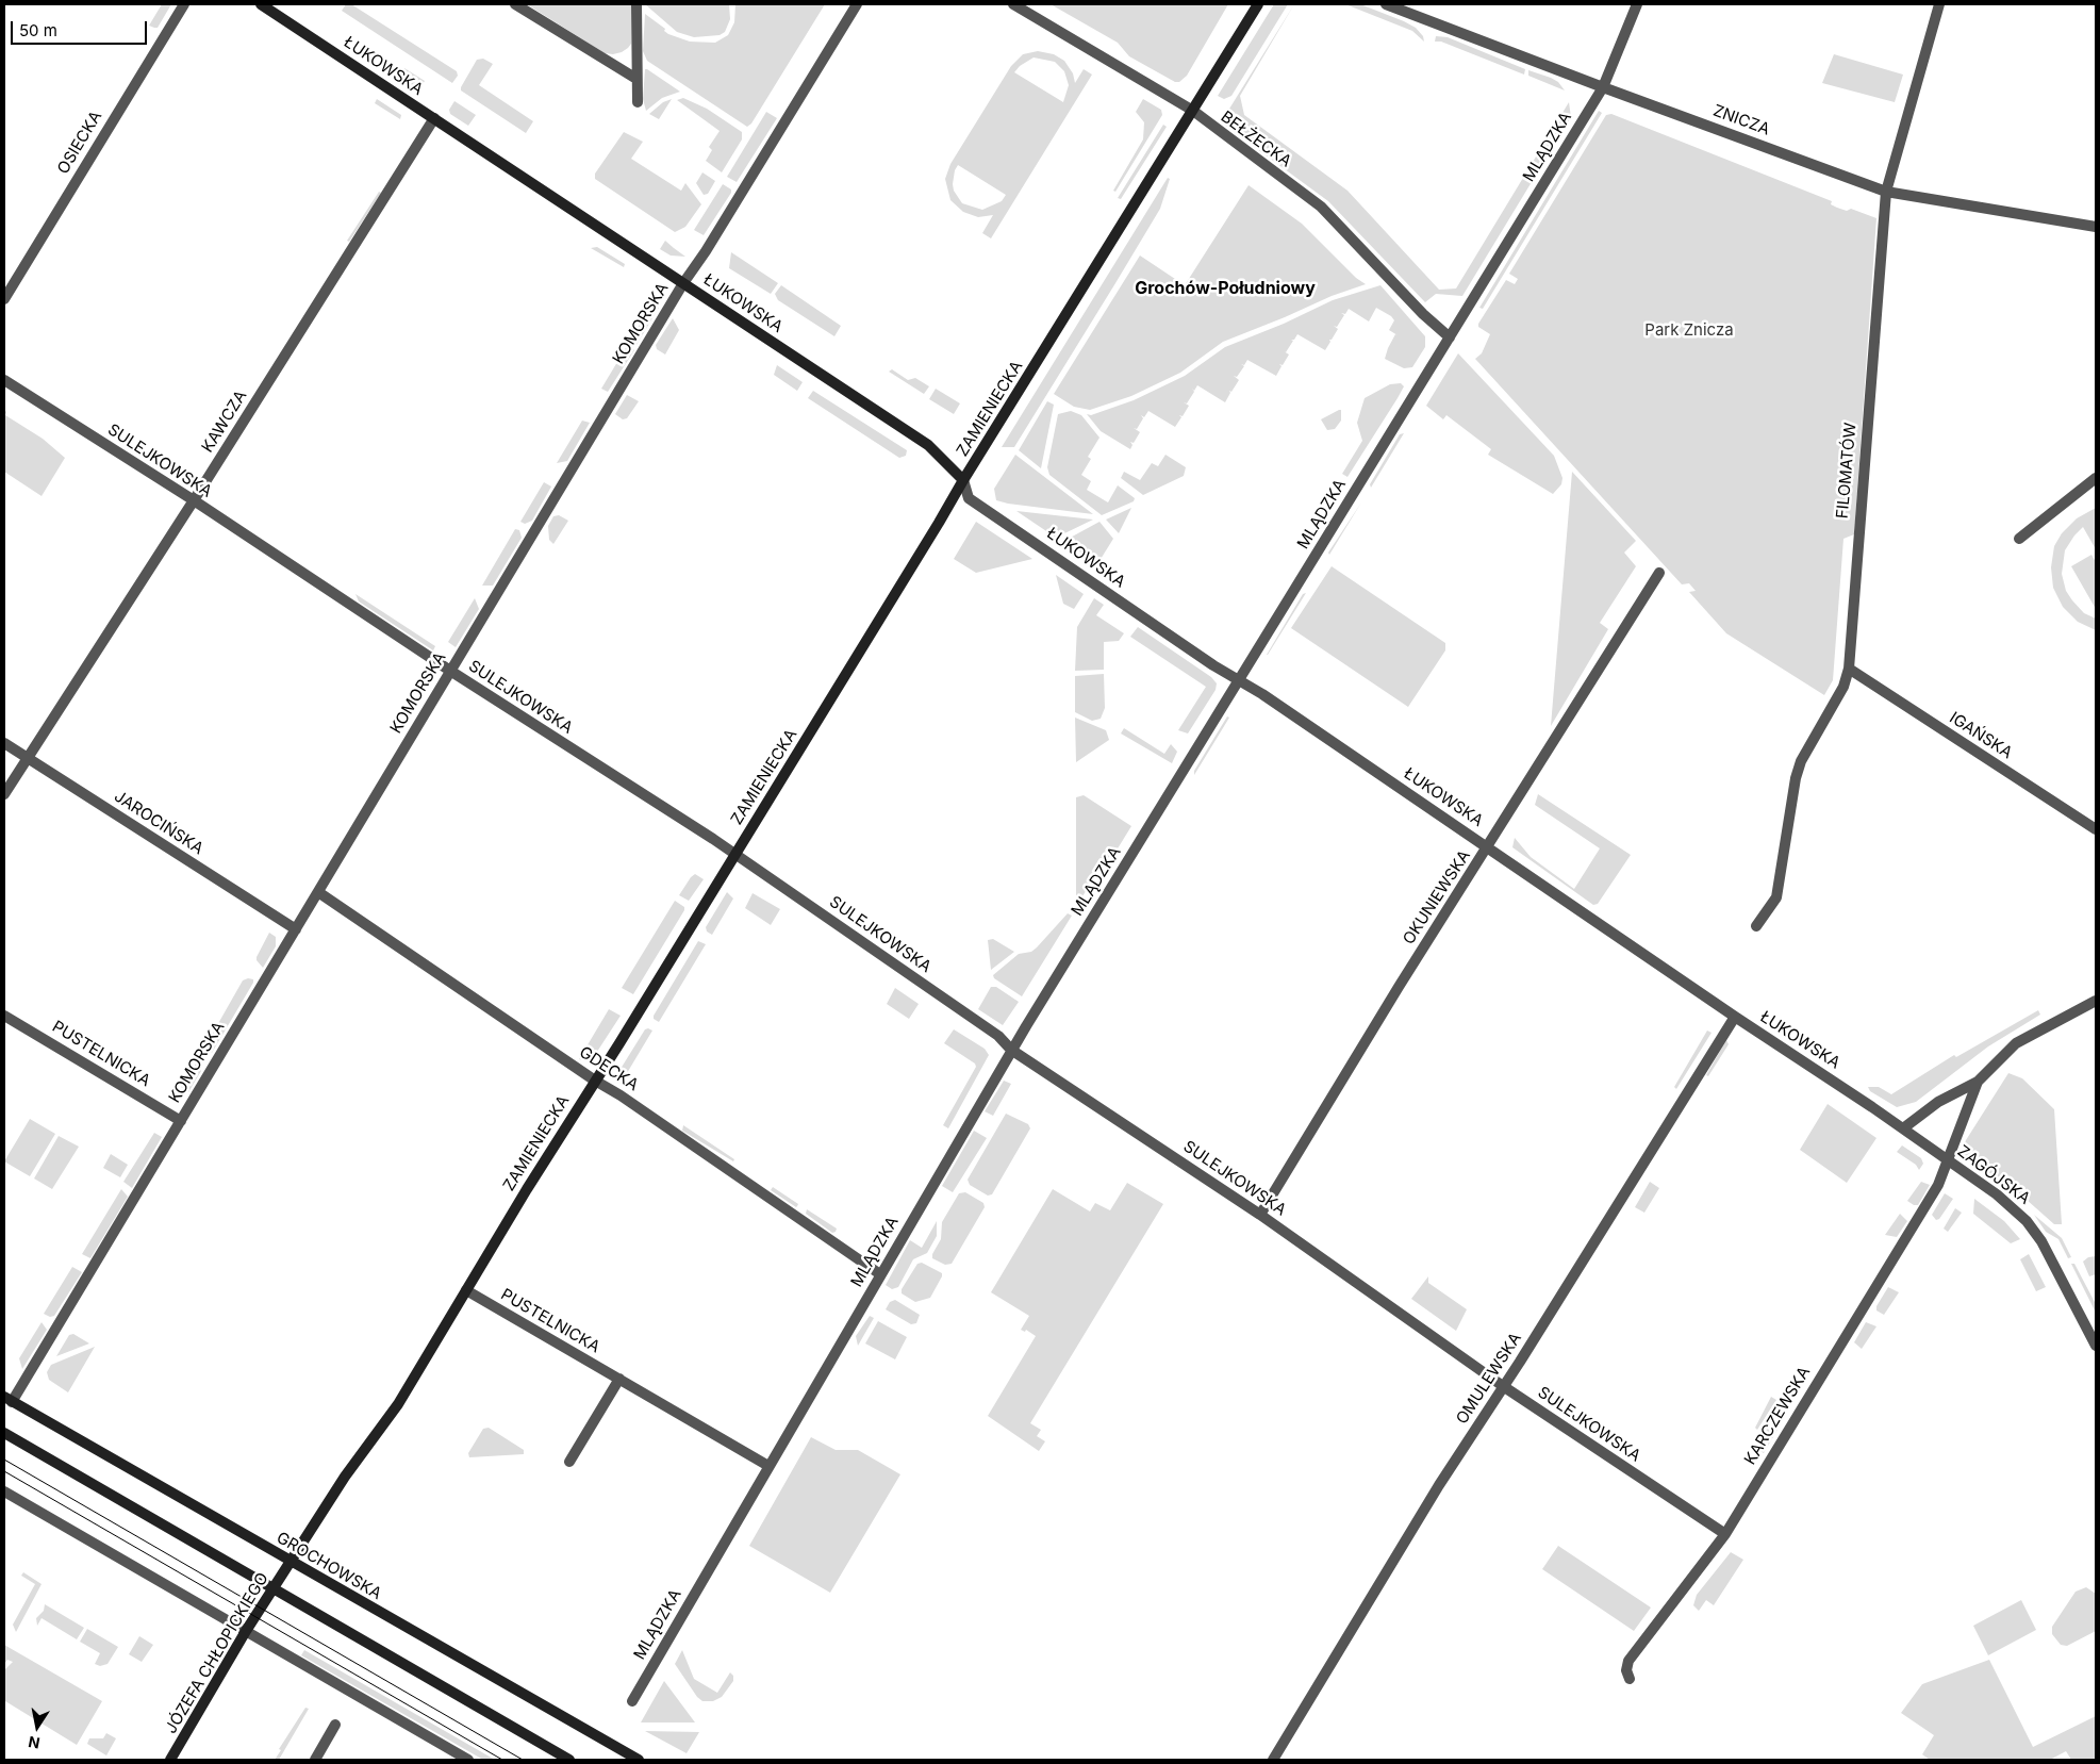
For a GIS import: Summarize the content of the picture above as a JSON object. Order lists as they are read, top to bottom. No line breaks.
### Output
{"streets":{"street":["ŁUKOWSKA","ZNICZA","BEŁŻECKA","OSIECKA","MLĄDZKA","KOMORSKA","ZAMIENIECKA","KAWCZA","SULEJKOWSKA","FILOMATÓW","IGAŃSKA","JAROCIŃSKA","OKUNIEWSKA","PUSTELNICKA","GDECKA","ZAGÓJSKA","OMULEWSKA","KARCZEWSKA","GROCHOWSKA","JÓZEFA CHŁOPICKIEGO"]},"crossings":[["ŁUKOWSKA","MLĄDZKA"],["ŁUKOWSKA","KOMORSKA"],["ŁUKOWSKA","ZAMIENIECKA"],["ŁUKOWSKA","KAWCZA"],["ŁUKOWSKA","OKUNIEWSKA"],["ŁUKOWSKA","ZAGÓJSKA"],["ŁUKOWSKA","OMULEWSKA"],["ZNICZA","MLĄDZKA"],["ZNICZA","FILOMATÓW"],["BEŁŻECKA","MLĄDZKA"],["BEŁŻECKA","ZAMIENIECKA"],["MLĄDZKA","SULEJKOWSKA"],["MLĄDZKA","PUSTELNICKA"],["MLĄDZKA","GDECKA"],["KOMORSKA","SULEJKOWSKA"],["KOMORSKA","JAROCIŃSKA"],["KOMORSKA","PUSTELNICKA"],["KOMORSKA","GDECKA"],["KOMORSKA","GROCHOWSKA"],["ZAMIENIECKA","SULEJKOWSKA"],["ZAMIENIECKA","PUSTELNICKA"],["ZAMIENIECKA","GDECKA"],["ZAMIENIECKA","GROCHOWSKA"],["ZAMIENIECKA","JÓZEFA CHŁOPICKIEGO"],["KAWCZA","SULEJKOWSKA"],["KAWCZA","JAROCIŃSKA"],["SULEJKOWSKA","OKUNIEWSKA"],["SULEJKOWSKA","OMULEWSKA"],["SULEJKOWSKA","KARCZEWSKA"],["FILOMATÓW","IGAŃSKA"],["ZAGÓJSKA","KARCZEWSKA"],["GROCHOWSKA","JÓZEFA CHŁOPICKIEGO"]],"districts":["Grochów-Południowy"],"parks":["Park Znicza"],"scale_bar":"50 m","north":"bottom"}
